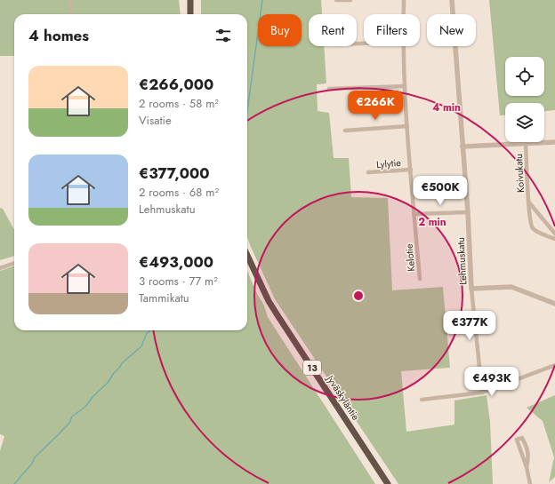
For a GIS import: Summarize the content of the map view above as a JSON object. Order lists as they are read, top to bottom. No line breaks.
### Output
{"streets":{"highway":["13","Jyväskyläntie"],"street":["Lylytie","Koivukatu","Kelotie","Lehmuskatu"]},"crossings":[["Lylytie","Kelotie"]],"page":{"chip":["Buy","Rent","Filters","New"],"heading":"4 homes","list":[{"name":"€266,000","note":"2 rooms · 58 m² · Visatie"},{"name":"€377,000","note":"2 rooms · 68 m² · Lehmuskatu"},{"name":"€493,000","note":"3 rooms · 77 m² · Tammikatu"}],"price":["€266K","€500K","€377K","€493K"]},"rings":["4 min","2 min"]}
